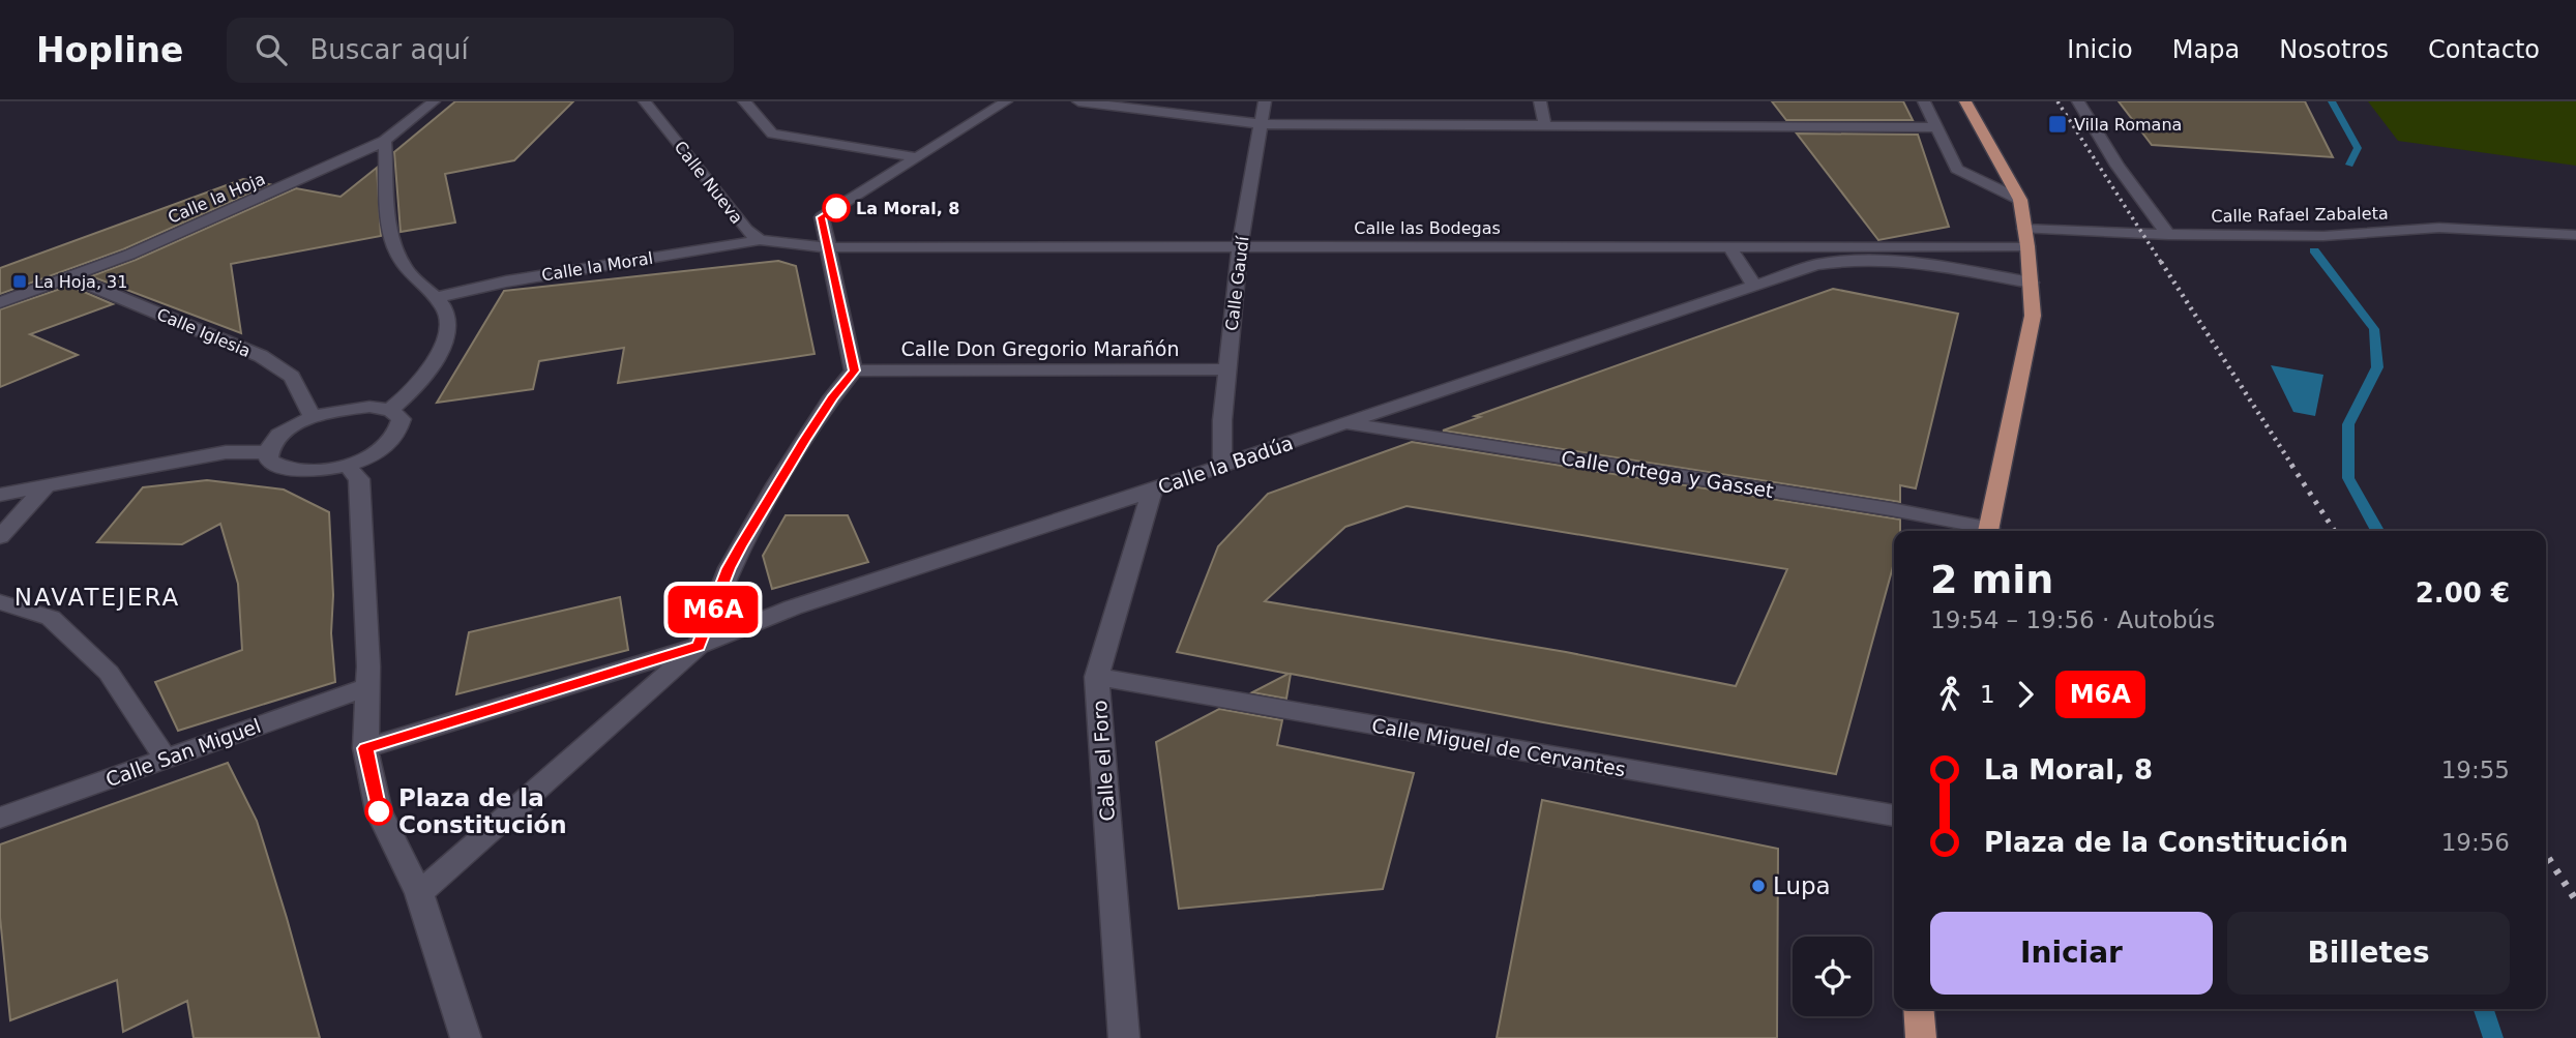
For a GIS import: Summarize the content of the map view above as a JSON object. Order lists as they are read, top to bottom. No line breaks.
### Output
{"streets":{"street":["Calle Nueva","Calle la Hoja","Calle Rafael Zabaleta","Calle las Bodegas","Calle la Moral","Calle Gaudí","Calle Iglesia","Calle Don Gregorio Marañón","Calle la Badúa","Calle Ortega y Gasset","Calle Miguel de Cervantes","Calle San Miguel","Calle el Foro"]},"crossings":[["Calle Nueva","Calle las Bodegas"],["Calle Nueva","Calle la Moral"],["Calle la Hoja","Calle Iglesia"],["Calle las Bodegas","Calle Gaudí"],["Calle Gaudí","Calle Don Gregorio Marañón"],["Calle Gaudí","Calle la Badúa"],["Calle la Badúa","Calle Ortega y Gasset"],["Calle la Badúa","Calle el Foro"],["Calle Miguel de Cervantes","Calle el Foro"]],"districts":["NAVATEJERA"],"places":{"transit":["Villa Romana","La Hoja, 31"],"other":["La Moral, 8","Plaza de la Constitución","Lupa"]},"lines":["bus line M6A"],"page":{"header":"Hopline","search":"Buscar aquí","nav":["Inicio","Mapa","Nosotros","Contacto"],"on_map":"M6A","heading":["2 min","19:54 – 19:56 · Autobús","2.00 €"],"legs":["1","M6A"],"list":[{"name":"La Moral, 8","value":"19:55"},{"name":"Plaza de la Constitución","value":"19:56"}],"buttons":["Iniciar","Billetes"]}}
